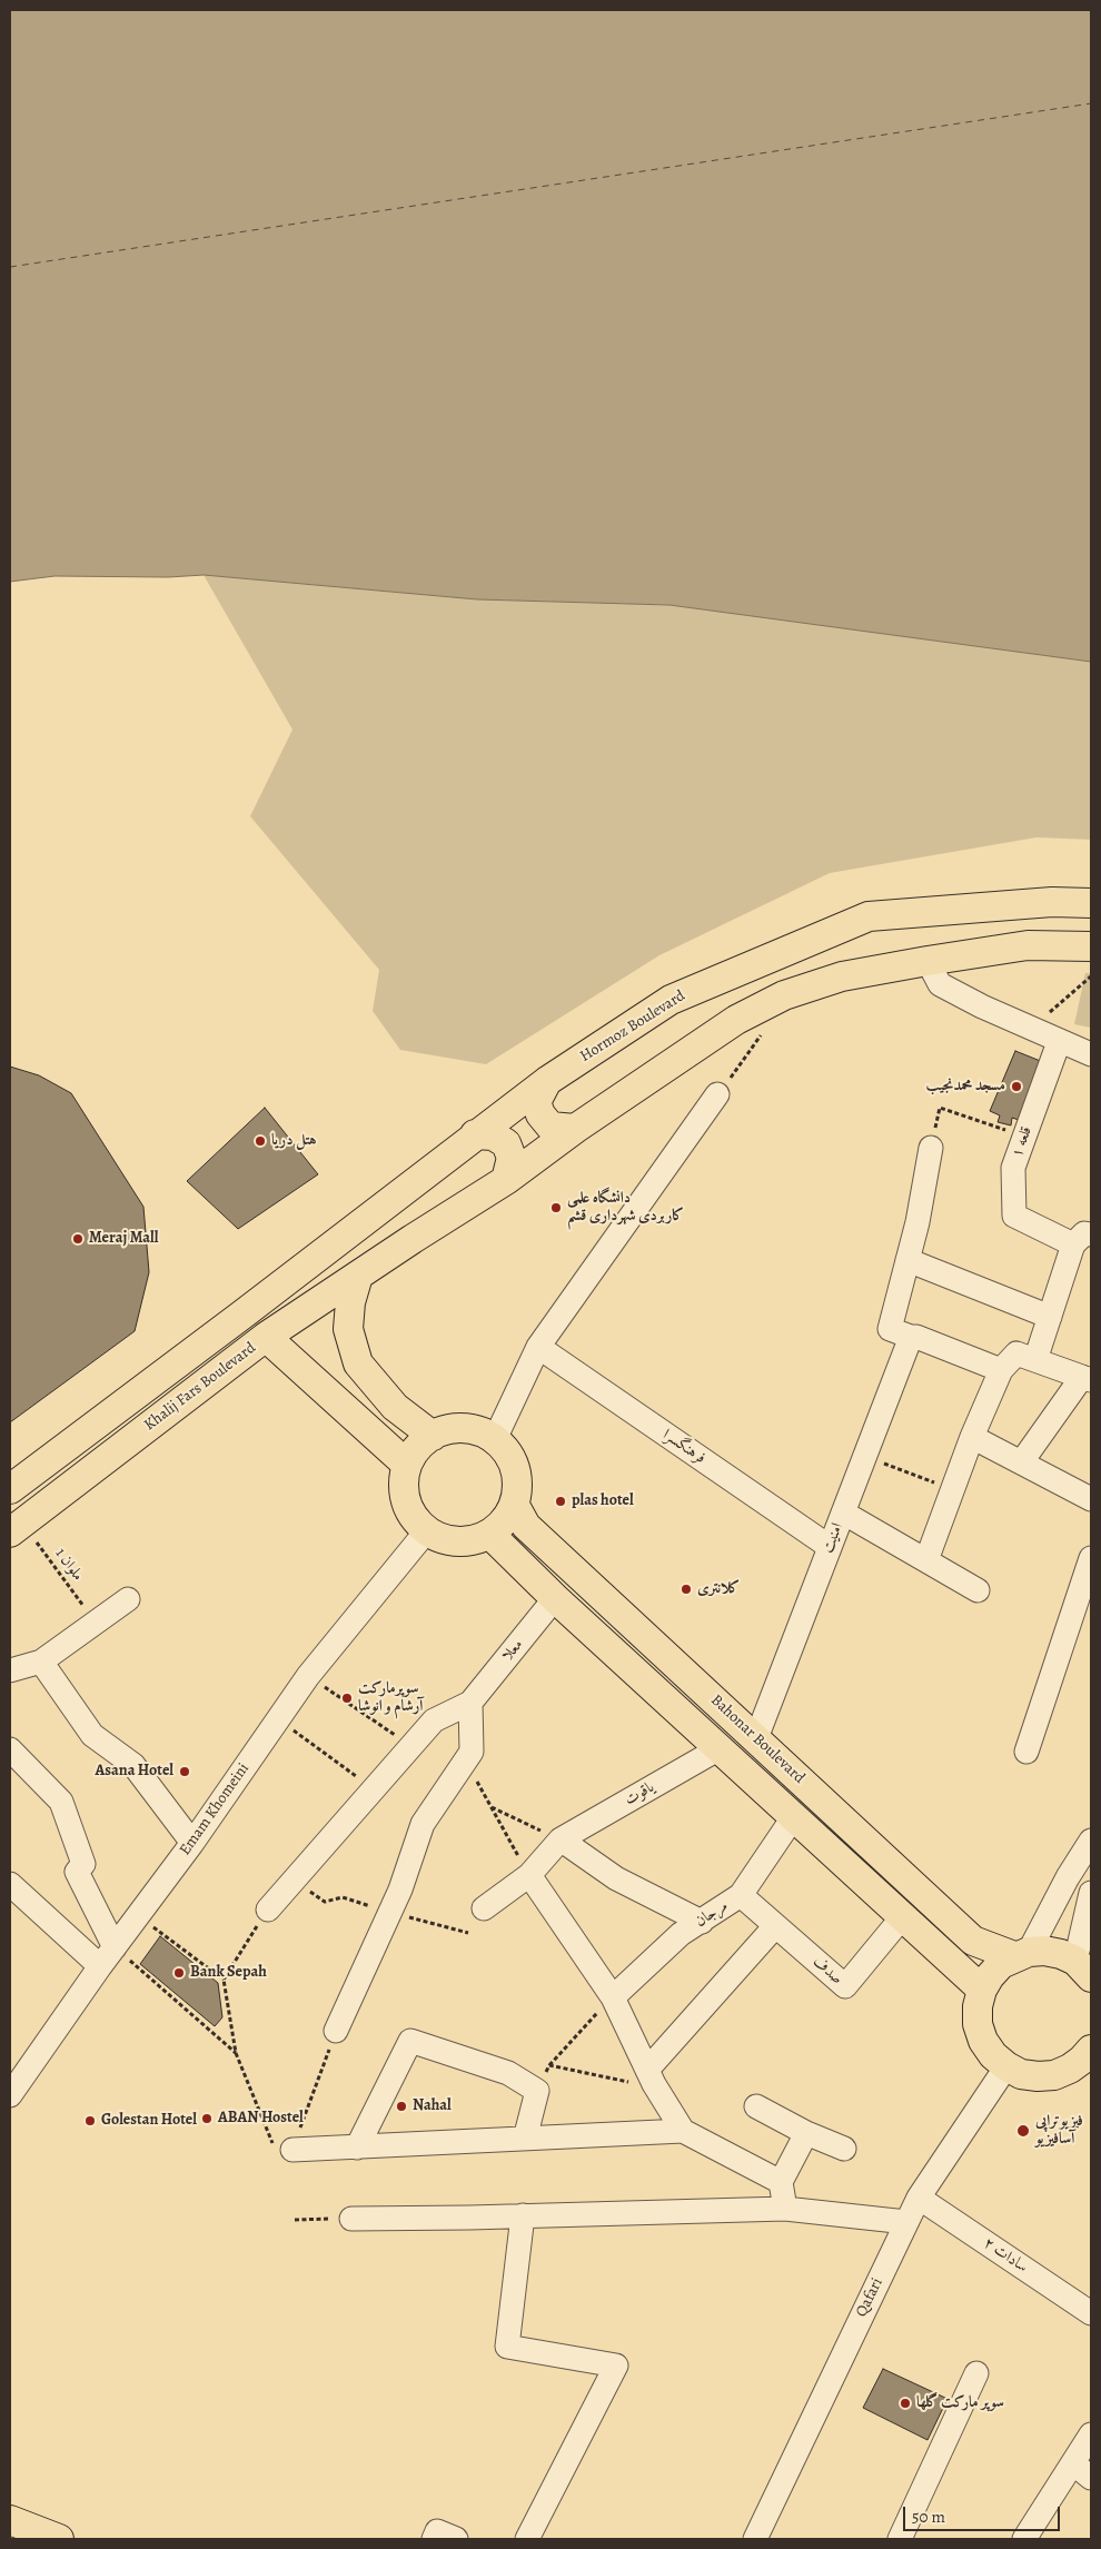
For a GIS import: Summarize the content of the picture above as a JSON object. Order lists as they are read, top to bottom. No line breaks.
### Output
{"streets":{"main road":["Hormoz Boulevard","Khalij Fars Boulevard","Bahonar Boulevard"],"street":["قلعه ۱","فرهنگسرا","امنیت","معلا","یاقوت","Emam Khomeini","مرجان","صدف","سادات ۲","Qafari"],"path":["ملوان 1"]},"crossings":[["Khalij Fars Boulevard","ملوان 1"],["Khalij Fars Boulevard","Bahonar Boulevard"],["Khalij Fars Boulevard","Emam Khomeini"],["فرهنگسرا","امنیت"],["امنیت","Bahonar Boulevard"],["معلا","Bahonar Boulevard"],["Bahonar Boulevard","یاقوت"],["Bahonar Boulevard","Emam Khomeini"],["Bahonar Boulevard","مرجان"],["Bahonar Boulevard","صدف"],["مرجان","صدف"],["سادات ۲","Qafari"]],"places":["مسجد محمدنجیب","هتل دریا","دانشگاه علمی کاربردی شهرداری قشم","Meraj Mall","plas hotel","کلانتری","سوپرمارکت آرشام و انوشا","Asana Hotel","Bank Sepah","Nahal","ABAN Hostel","Golestan Hotel","فیزیوتراپی آسافیزیو","سوپر مارکت گلها"],"scale_bar":"50 m"}
